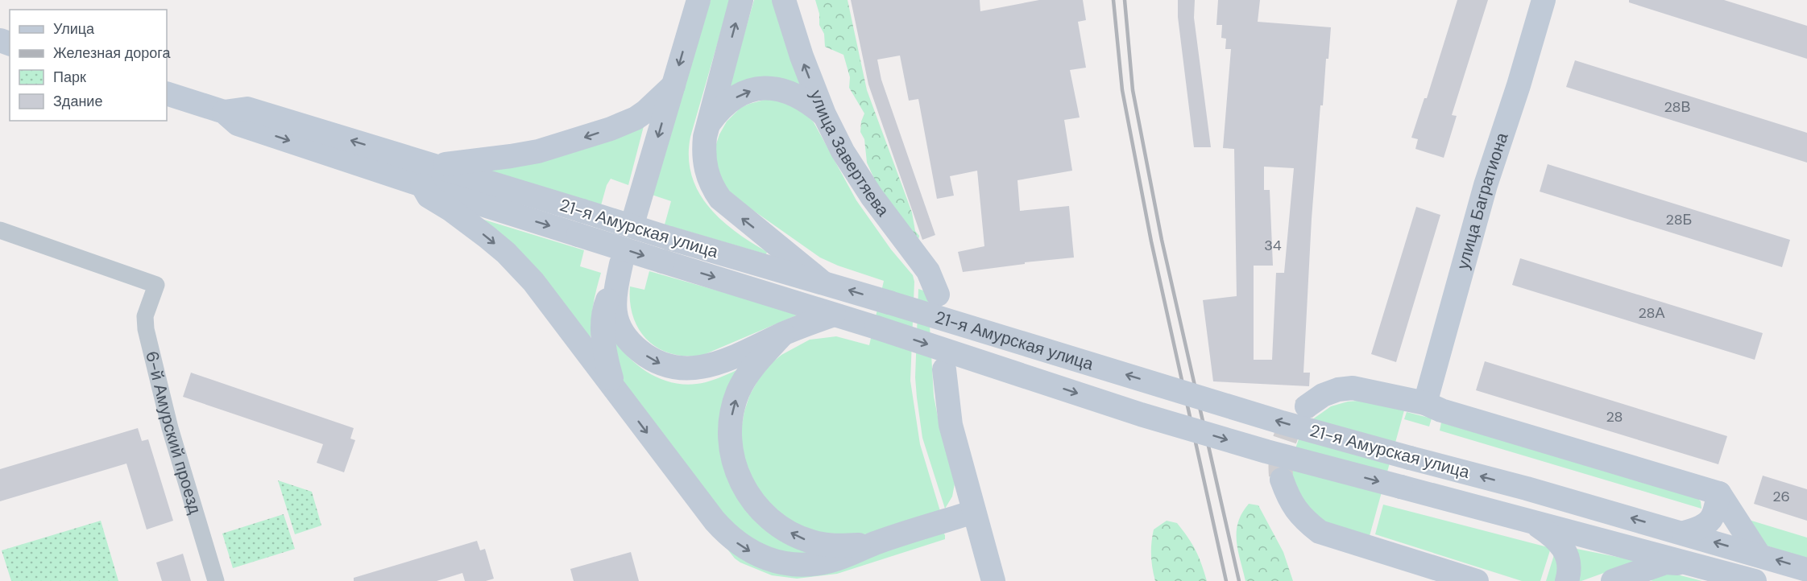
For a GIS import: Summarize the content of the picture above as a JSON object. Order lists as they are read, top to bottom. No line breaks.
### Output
{"streets":{"main road":["улица Завертяева","улица Багратиона","21-я Амурская улица"],"street":["6-й Амурский проезд"]},"one_way":["улица Завертяева"],"house_numbers":["28В","28Б","34","28А","28","26"],"legend":["Улица","Железная дорога","Парк","Здание"]}
